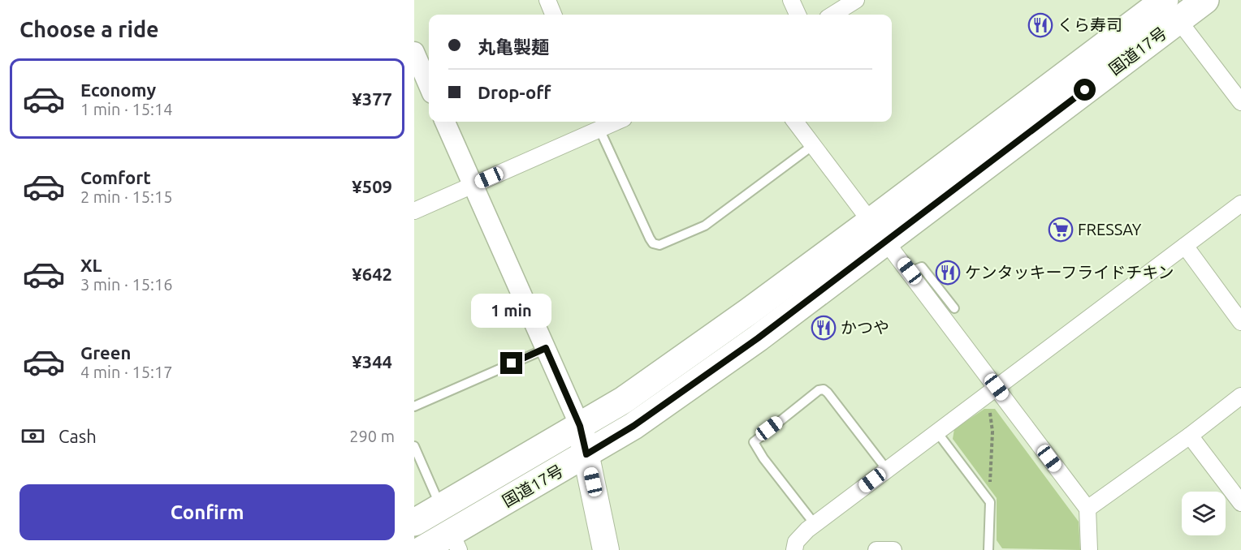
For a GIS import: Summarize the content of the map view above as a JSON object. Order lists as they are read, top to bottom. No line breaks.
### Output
{"streets":{"highway":["国道17号"]},"places":{"restaurant":["くら寿司","ケンタッキーフライドチキン","かつや"],"supermarket":["FRESSAY"]},"page":{"heading":"Choose a ride","banner":["丸亀製麺","Drop-off"],"list":[{"name":"Economy","note":"1 min · 15:14","value":"¥377"},{"name":"Comfort","note":"2 min · 15:15","value":"¥509"},{"name":"XL","note":"3 min · 15:16","value":"¥642"},{"name":"Green","note":"4 min · 15:17","value":"¥344"}],"bubble":"1 min","pay":["Cash","290 m"],"buttons":"Confirm"}}
